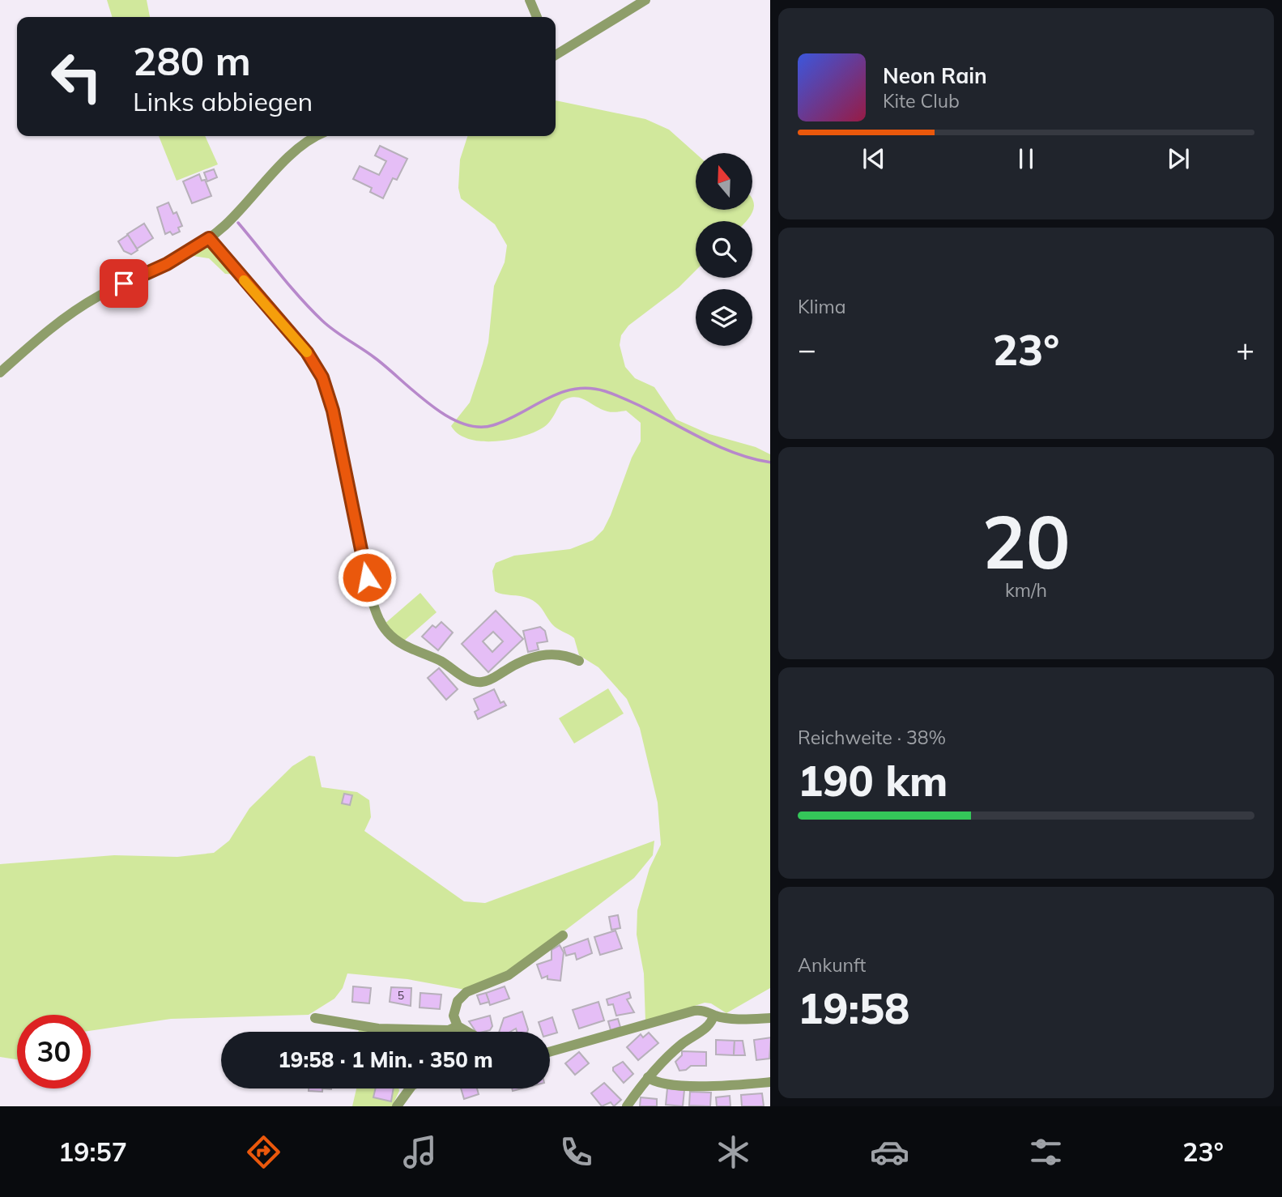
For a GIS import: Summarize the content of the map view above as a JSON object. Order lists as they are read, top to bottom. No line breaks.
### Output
{"house_numbers":["5"],"north":"top","page":{"turn":["280 m","Links abbiegen"],"song":["Neon Rain","Kite Club"],"tile":["Klima",["20","km/h"],["Reichweite · 38%","190 km"],["Ankunft","19:58"]],"heat":["−","23°","+"],"limit":"30","trip":"19:58 · 1 Min. · 350 m","tabs":["19:57","23°"]}}
